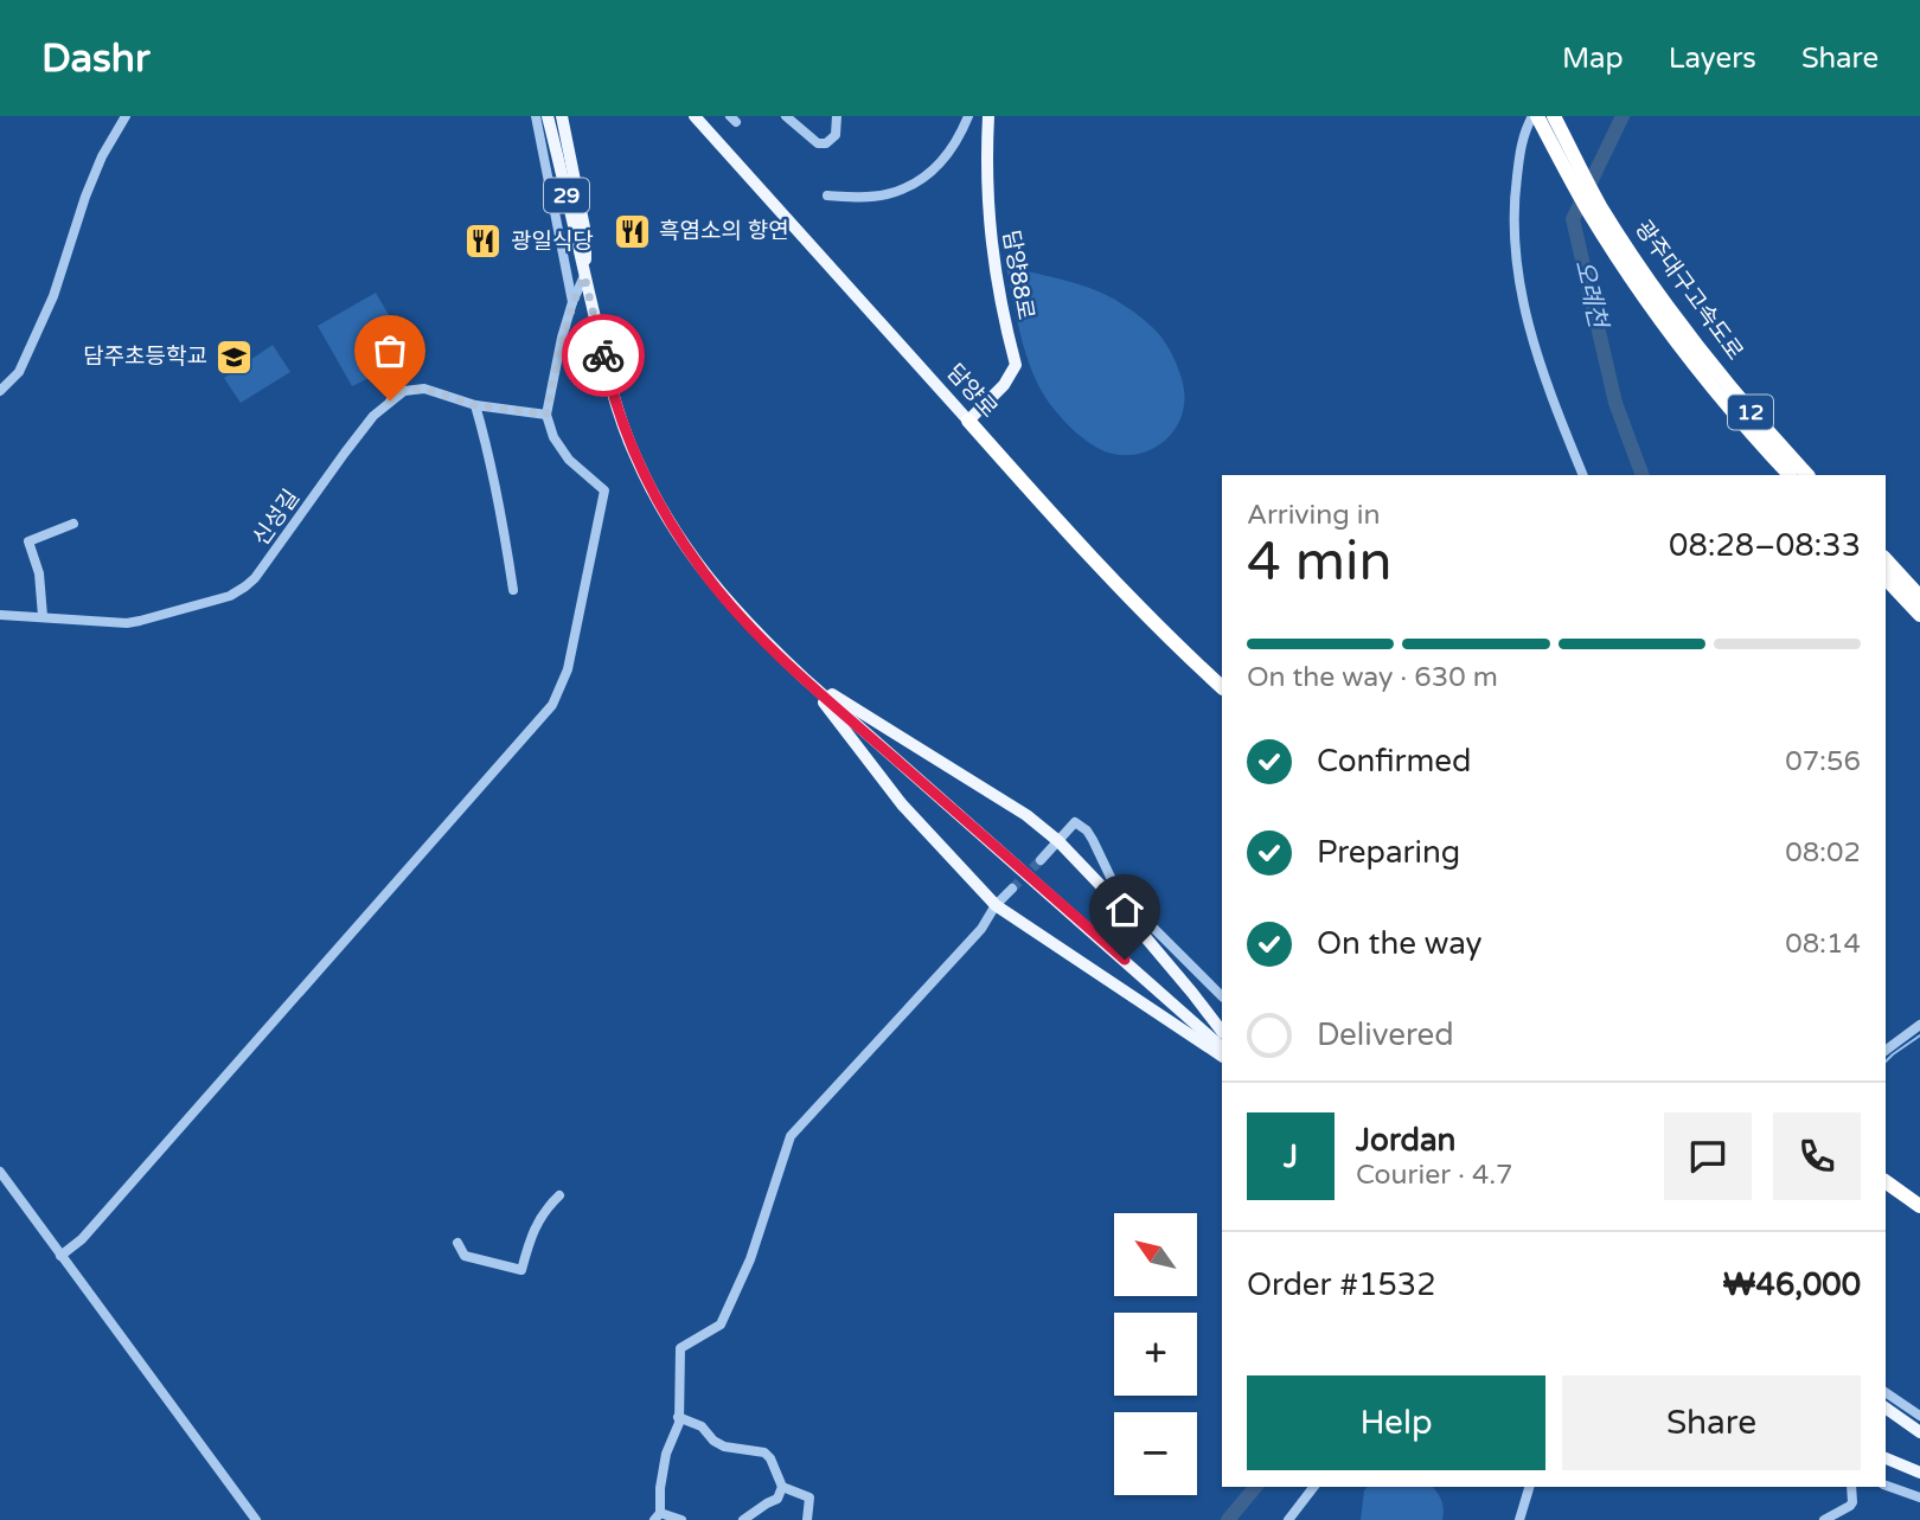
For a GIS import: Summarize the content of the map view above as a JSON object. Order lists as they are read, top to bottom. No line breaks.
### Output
{"streets":{"highway":["광주대구고속도로","담양로","12"],"main road":["29","담양88로"],"street":["신성길"]},"crossings":[["담양88로","담양로"]],"water":["오례천"],"places":{"restaurant":["흑염소의 향연","광일식당"],"school or university":["담주초등학교"]},"north":"top left","page":{"header":"Dashr","nav":["Map","Layers","Share"],"heading":["4 min","Arriving in","08:28–08:33"],"panel":["Jordan","Courier · 4.7","Order #1532","₩46,000"],"bar":"On the way · 630 m","list":[["Confirmed","07:56"],["Preparing","08:02"],["On the way","08:14"],"Delivered"],"round":"J","map_buttons":["+","−"],"buttons":["Help","Share"]}}
